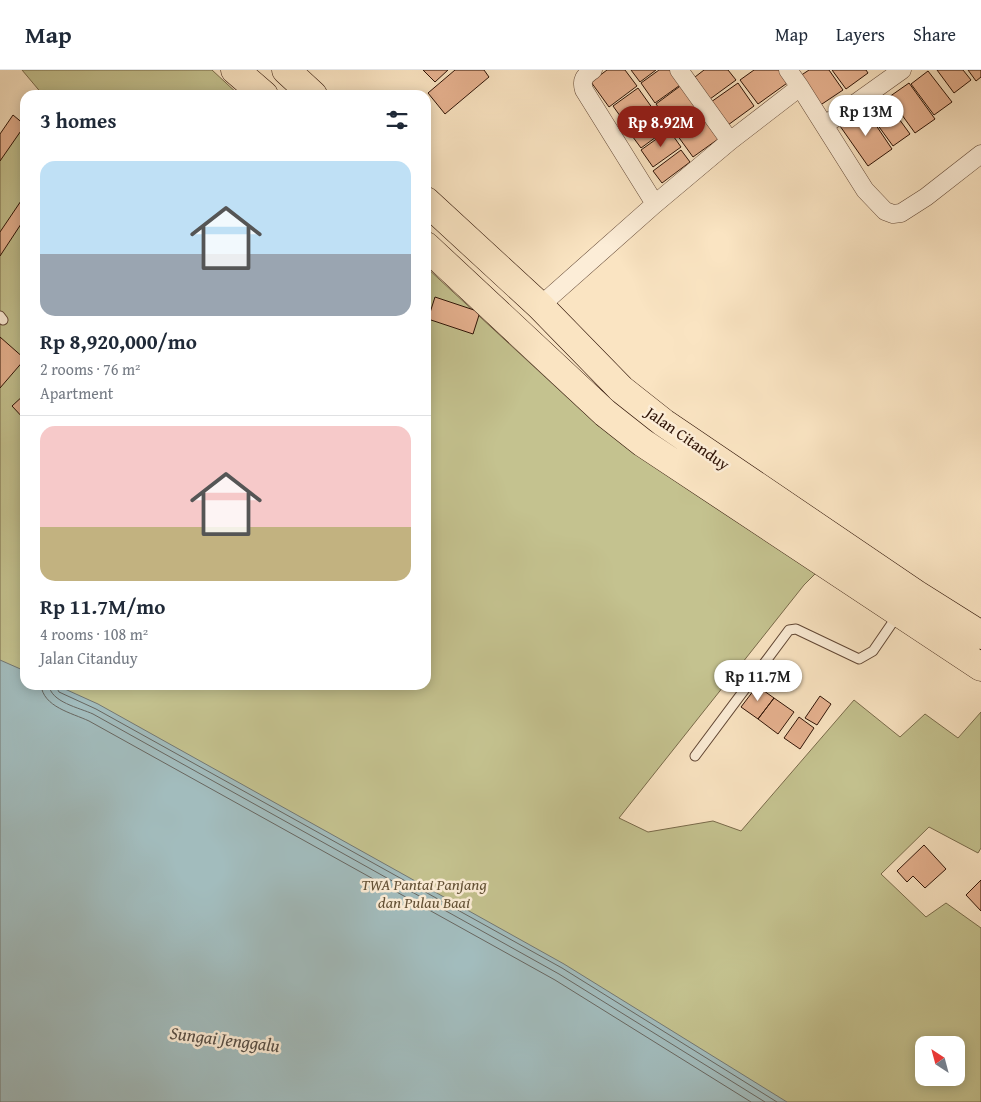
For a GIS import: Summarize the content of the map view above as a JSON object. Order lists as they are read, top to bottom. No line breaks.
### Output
{"streets":{"main road":["Jalan Citanduy"]},"water":["Sungai Jenggalu"],"parks":["TWA Pantai Panjang dan Pulau Baai"],"north":"top left","page":{"header":"Map","nav":["Map","Layers","Share"],"heading":"3 homes","price":["Rp 13M","Rp 8.92M","Rp 11.7M"],"list":[{"name":"Rp 8,920,000/mo","note":"2 rooms · 76 m² · Apartment"},{"name":"Rp 11.7M/mo","note":"4 rooms · 108 m² · Jalan Citanduy"}]}}
